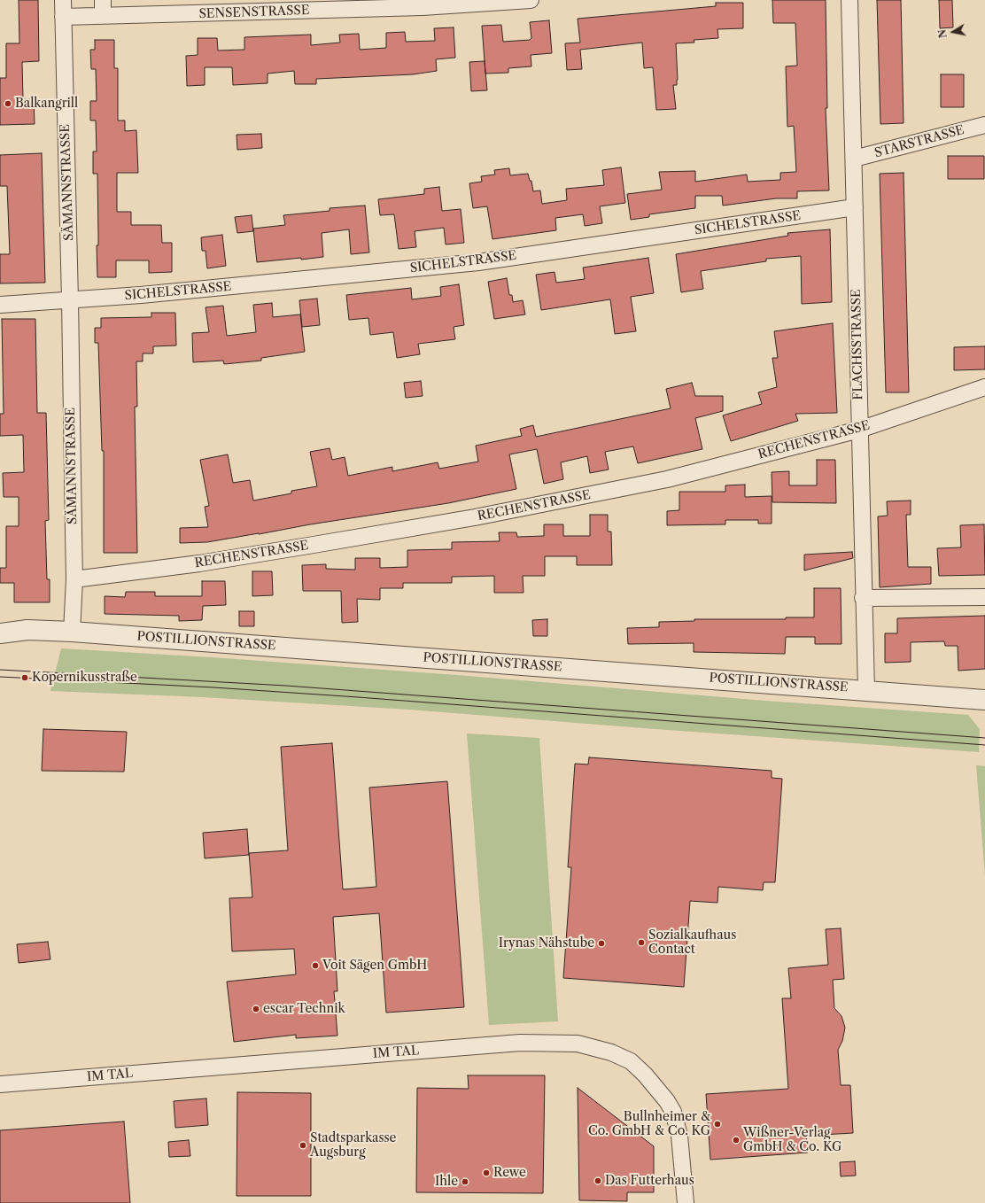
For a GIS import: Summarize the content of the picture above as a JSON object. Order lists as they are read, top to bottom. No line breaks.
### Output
{"streets":{"street":["SENSENSTRASSE","STARSTRASSE","SÄMANNSTRASSE","SICHELSTRASSE","FLACHSSTRASSE","RECHENSTRASSE","POSTILLIONSTRASSE","IM TAL"]},"crossings":[["SENSENSTRASSE","SÄMANNSTRASSE"],["STARSTRASSE","FLACHSSTRASSE"],["SÄMANNSTRASSE","SICHELSTRASSE"],["SÄMANNSTRASSE","RECHENSTRASSE"],["SÄMANNSTRASSE","POSTILLIONSTRASSE"],["SICHELSTRASSE","FLACHSSTRASSE"],["FLACHSSTRASSE","RECHENSTRASSE"],["FLACHSSTRASSE","POSTILLIONSTRASSE"]],"places":["Balkangrill","Kopernikusstraße","Sozialkaufhaus Contact","Irynas Nähstube","Voit Sägen GmbH","escar Technik","Bullnheimer & Co. GmbH & Co. KG","Wißner-Verlag GmbH & Co. KG","Stadtsparkasse Augsburg","Rewe","Das Futterhaus","Ihle"],"north":"left"}
